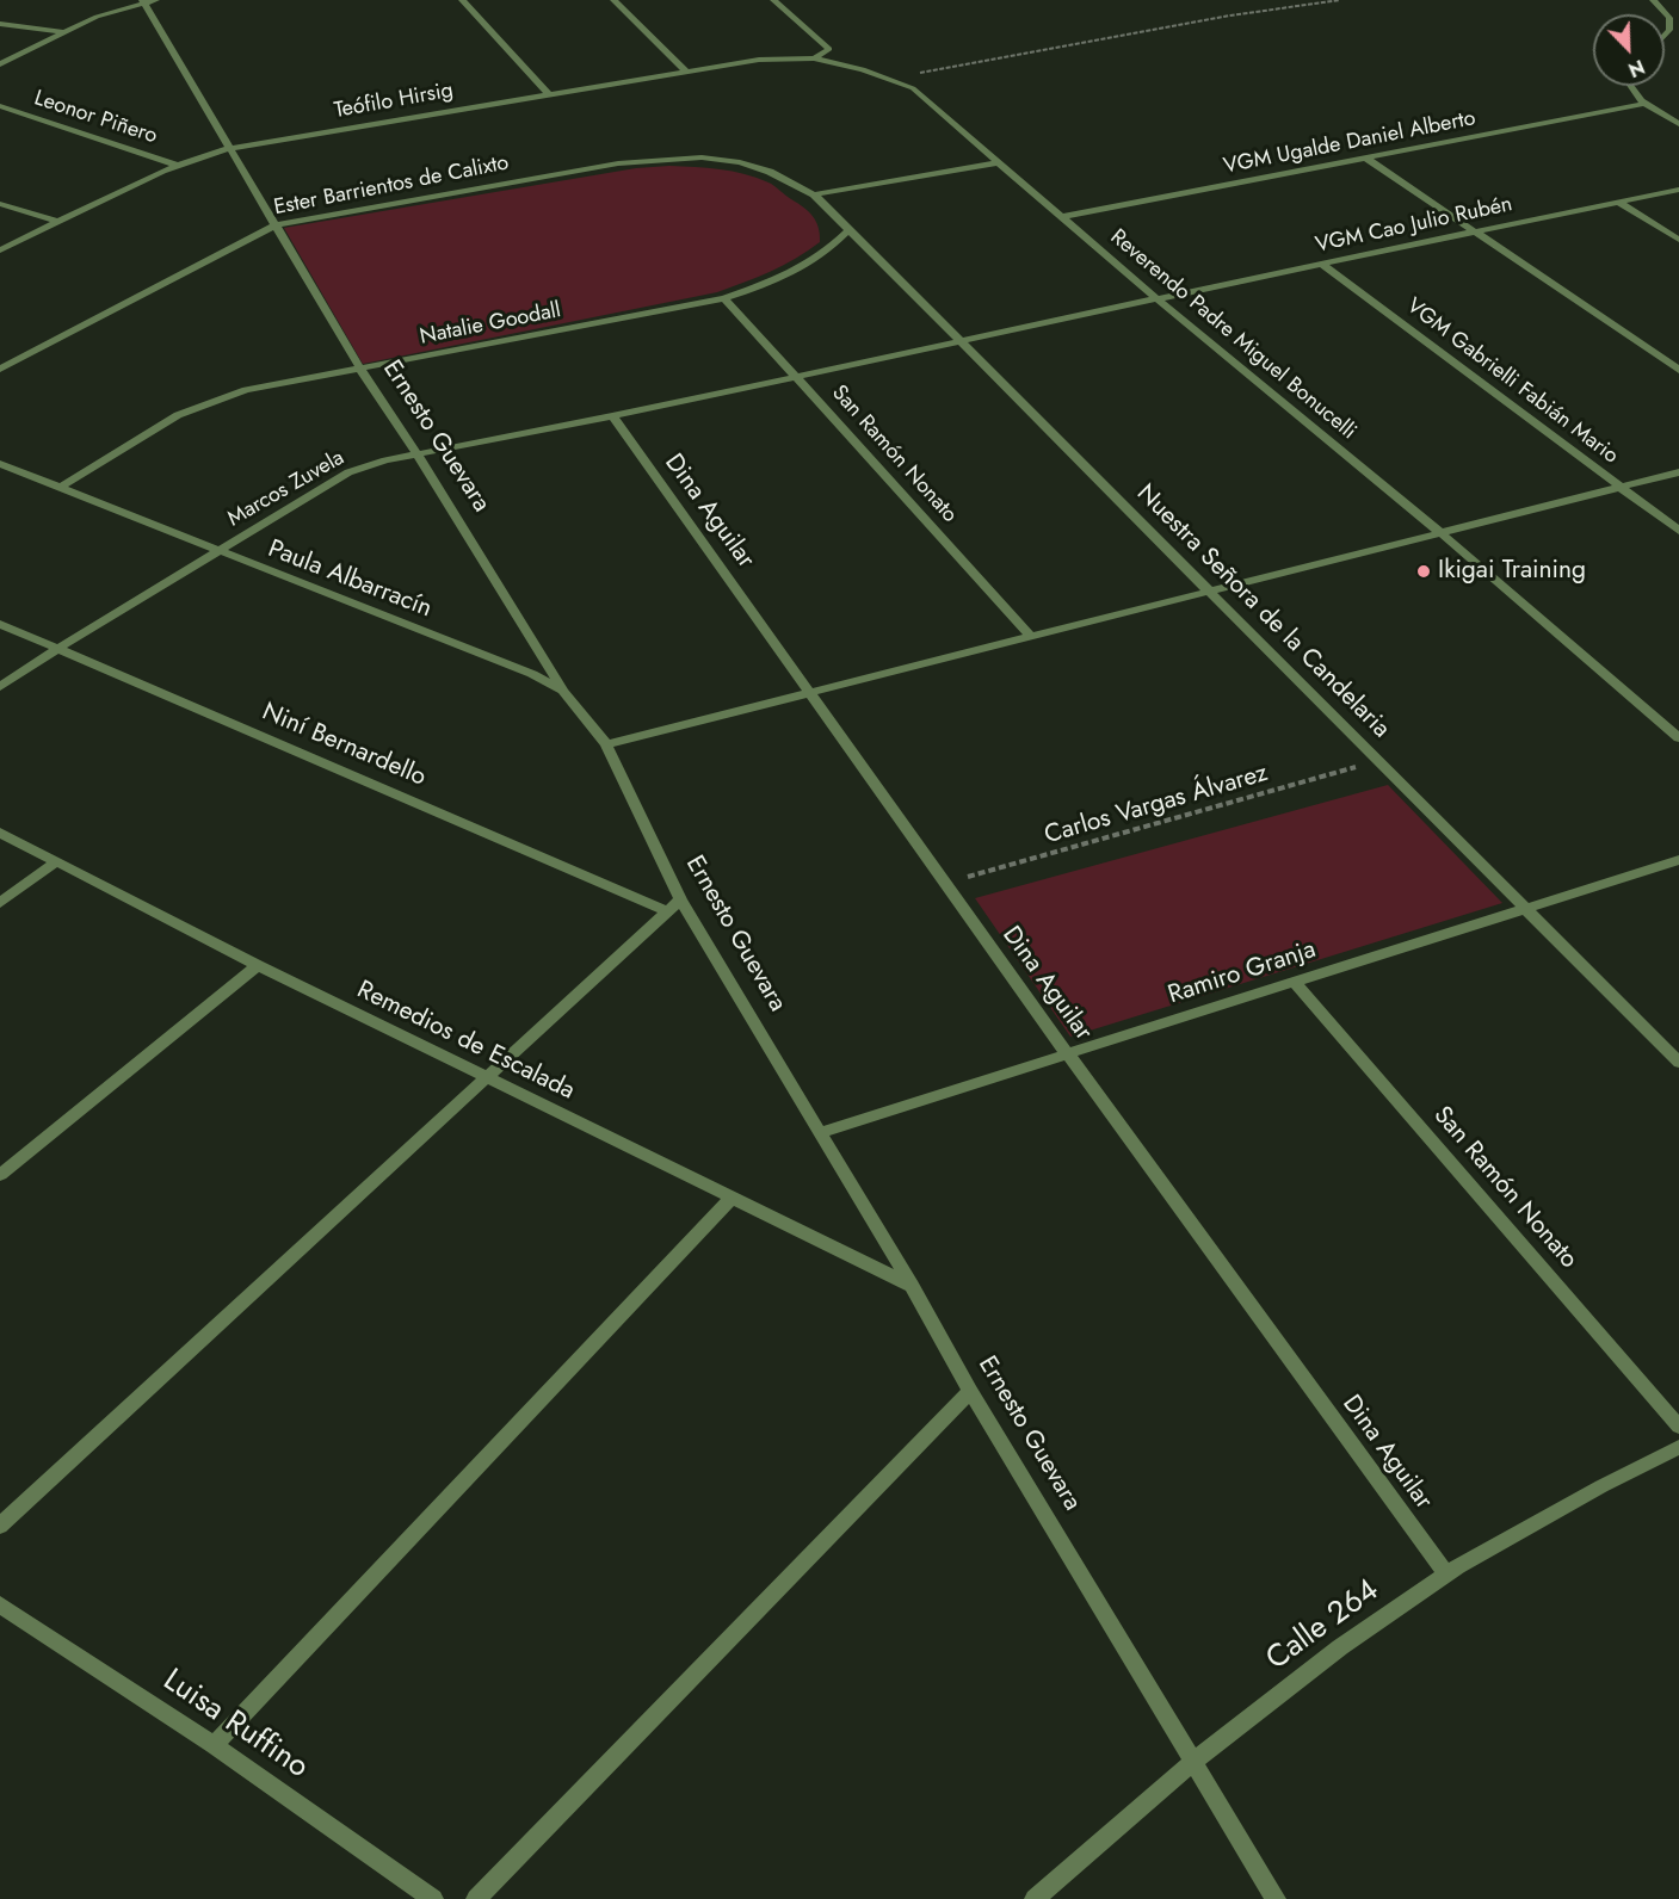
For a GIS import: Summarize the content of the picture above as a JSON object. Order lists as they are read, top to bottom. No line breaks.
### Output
{"streets":{"street":["Teófilo Hirsig","Leonor Piñero","VGM Ugalde Daniel Alberto","Ester Barrientos de Calixto","VGM Cao Julio Rubén","Natalie Goodall","Reverendo Padre Miguel Bonucelli","VGM Gabrielli Fabián Mario","Ernesto Guevara","San Ramón Nonato","Marcos Zuvela","Dina Aguilar","Paula Albarracín","Nuestra Señora de la Candelaria","Niní Bernardello","Ramiro Granja","Remedios de Escalada","Calle 264","Luisa Ruffino"],"path":["Carlos Vargas Álvarez"]},"crossings":[["Teófilo Hirsig","Leonor Piñero"],["Teófilo Hirsig","Reverendo Padre Miguel Bonucelli"],["Teófilo Hirsig","Ernesto Guevara"],["VGM Ugalde Daniel Alberto","Reverendo Padre Miguel Bonucelli"],["Ester Barrientos de Calixto","Ernesto Guevara"],["Ester Barrientos de Calixto","Nuestra Señora de la Candelaria"],["VGM Cao Julio Rubén","Reverendo Padre Miguel Bonucelli"],["VGM Cao Julio Rubén","VGM Gabrielli Fabián Mario"],["VGM Cao Julio Rubén","Marcos Zuvela"],["VGM Cao Julio Rubén","Nuestra Señora de la Candelaria"],["Natalie Goodall","Ernesto Guevara"],["Natalie Goodall","San Ramón Nonato"],["Natalie Goodall","Paula Albarracín"],["Natalie Goodall","Nuestra Señora de la Candelaria"],["Ernesto Guevara","Marcos Zuvela"],["Ernesto Guevara","Paula Albarracín"],["Ernesto Guevara","Niní Bernardello"],["Ernesto Guevara","Ramiro Granja"],["Ernesto Guevara","Remedios de Escalada"],["Ernesto Guevara","Calle 264"],["San Ramón Nonato","Marcos Zuvela"],["San Ramón Nonato","Ramiro Granja"],["Marcos Zuvela","Dina Aguilar"],["Marcos Zuvela","Paula Albarracín"],["Marcos Zuvela","Nuestra Señora de la Candelaria"],["Marcos Zuvela","Niní Bernardello"],["Dina Aguilar","Carlos Vargas Álvarez"],["Dina Aguilar","Ramiro Granja"],["Dina Aguilar","Calle 264"],["Nuestra Señora de la Candelaria","Carlos Vargas Álvarez"],["Nuestra Señora de la Candelaria","Ramiro Granja"]],"places":["Ikigai Training"],"north":"bottom right"}
